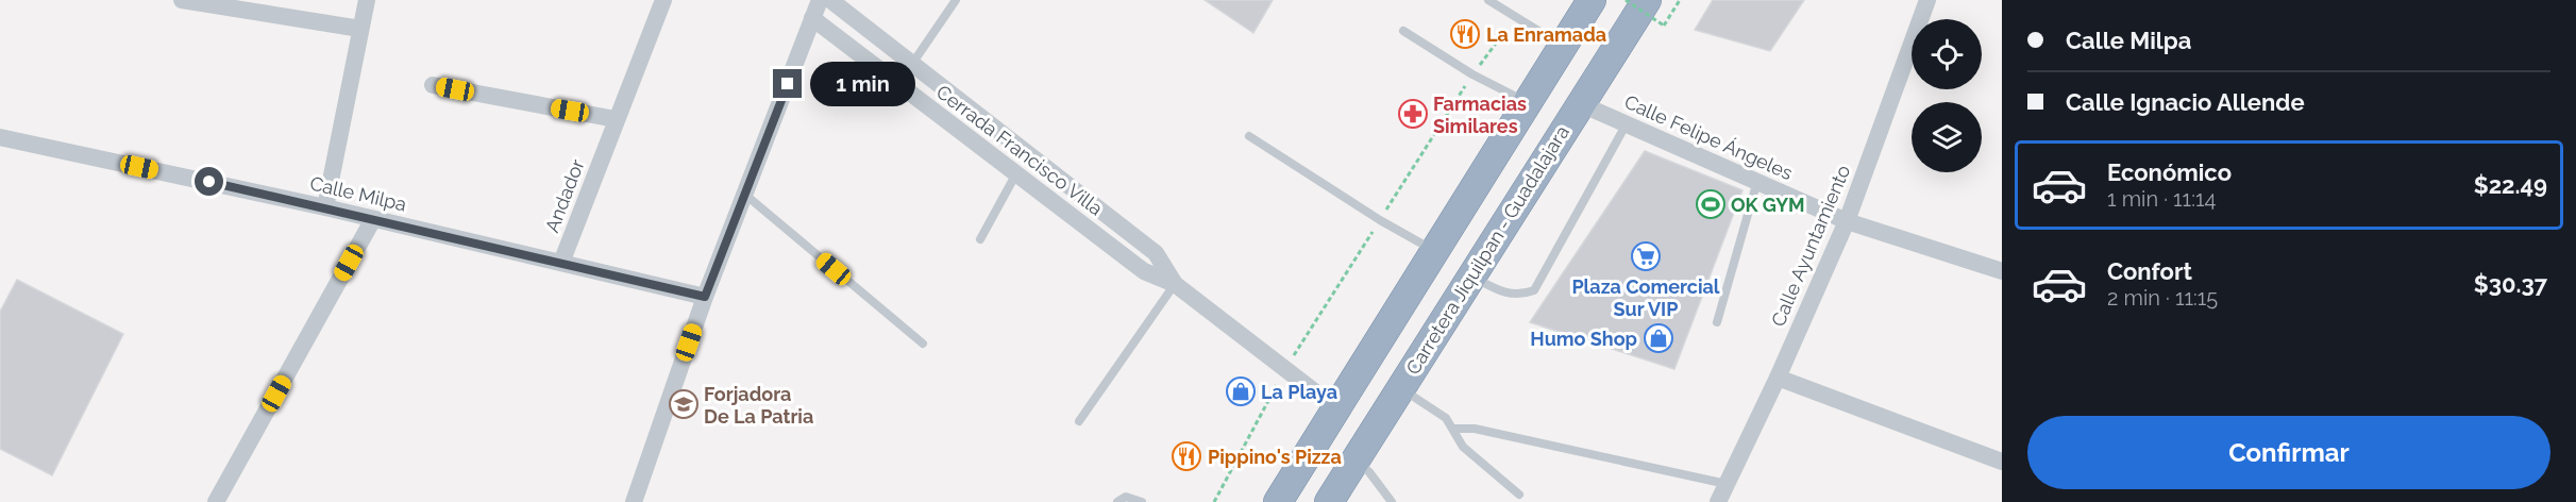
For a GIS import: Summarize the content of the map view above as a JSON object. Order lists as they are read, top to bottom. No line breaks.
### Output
{"streets":{"highway":["Carretera Jiquilpan - Guadalajara"],"street":["Calle Felipe Ángeles","Cerrada Francisco Villa","Calle Milpa","Andador","Calle Ayuntamiento"]},"crossings":[["Calle Felipe Ángeles","Calle Ayuntamiento"],["Calle Felipe Ángeles","Carretera Jiquilpan - Guadalajara"],["Calle Milpa","Andador"]],"places":{"restaurant":["La Enramada","Pippino's Pizza"],"pharmacy":["Farmacias Similares"],"sports":["OK GYM"],"supermarket":["Plaza Comercial Sur VIP"],"shop":["Humo Shop","La Playa"],"school or university":["Forjadora De La Patria"]},"page":{"banner":["Calle Milpa","Calle Ignacio Allende"],"bubble":"1 min","list":[{"name":"Económico","note":"1 min · 11:14","value":"$22.49"},{"name":"Confort","note":"2 min · 11:15","value":"$30.37"}],"buttons":"Confirmar"}}
